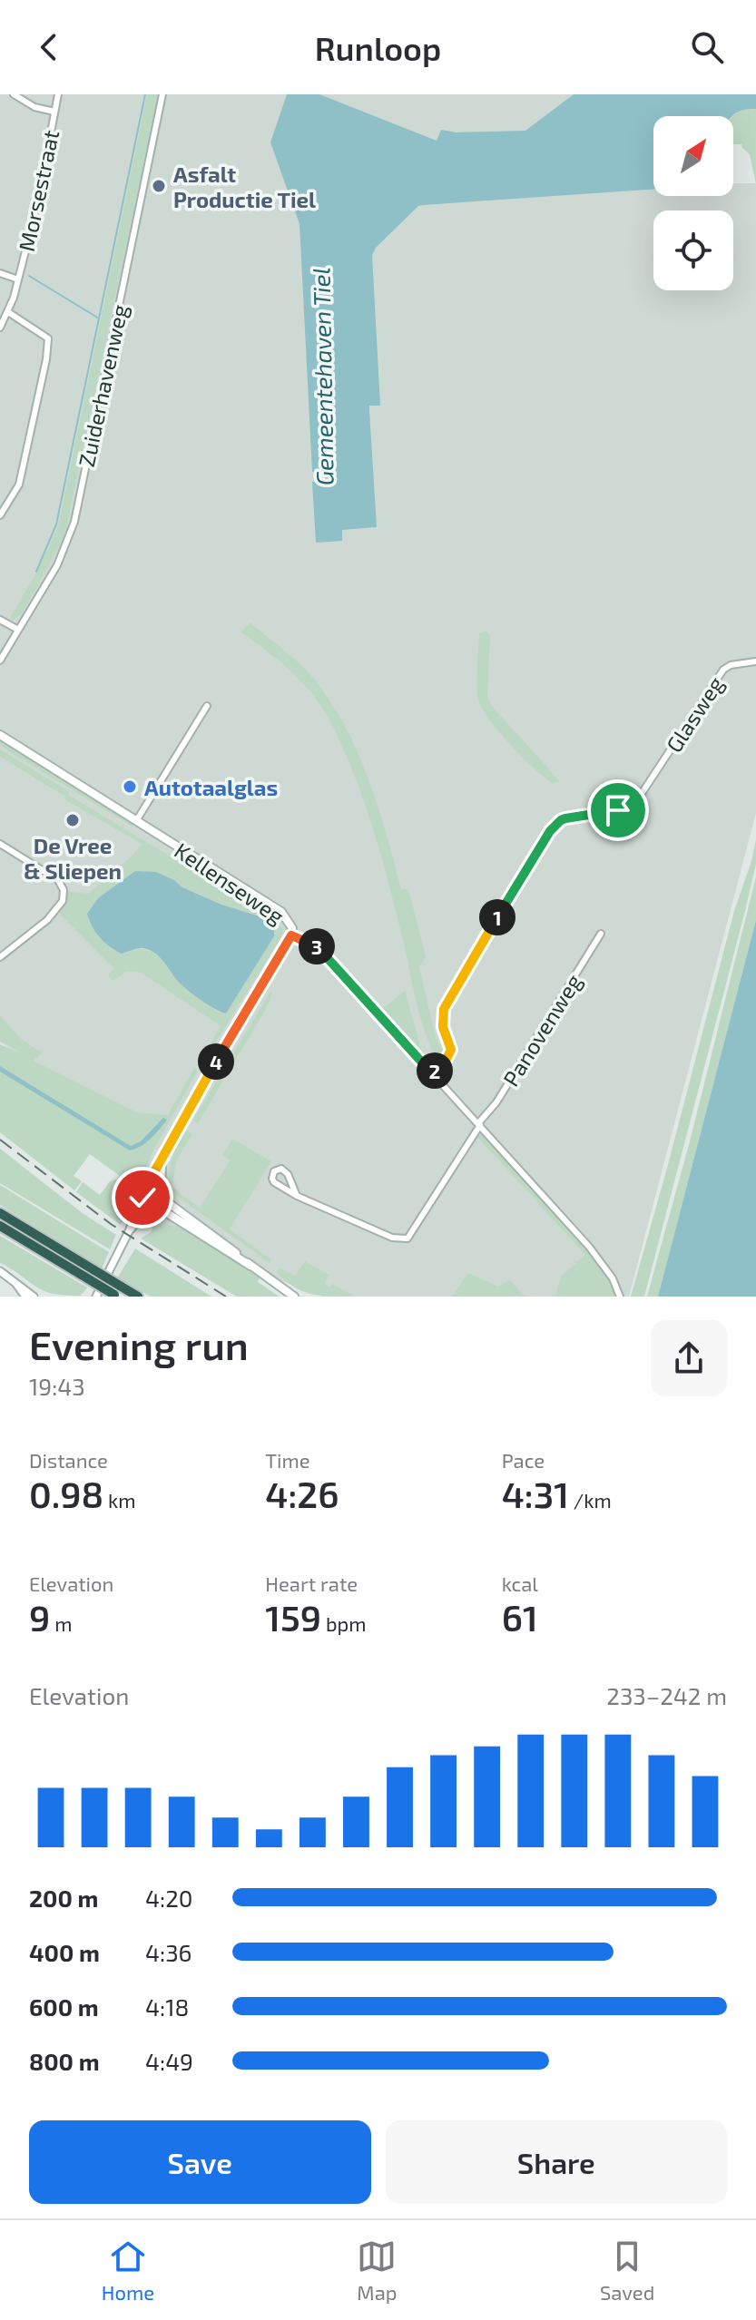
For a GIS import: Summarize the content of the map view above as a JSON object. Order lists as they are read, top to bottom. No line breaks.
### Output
{"streets":{"main road":["Kellenseweg"],"street":["Morsestraat","Zuiderhavenweg","Glasweg","Panovenweg"]},"crossings":[["Glasweg","Kellenseweg"],["Kellenseweg","Panovenweg"]],"water":["Gemeentehaven Tiel"],"places":["Asfalt Productie Tiel","Autotaalglas","De Vree & Sliepen"],"north":"top right","page":{"header":"Runloop","pins":["1","3","4","2"],"heading":["Evening run","19:43"],"stats":[["Distance","0.98 km"],["Time","4:26"],["Pace","4:31 /km"],["Elevation","9 m"],["Heart rate","159 bpm"],["kcal","61"]],"chart":["Elevation","233–242 m"],"list":[{"name":"200 m","note":"4:20"},{"name":"400 m","note":"4:36"},{"name":"600 m","note":"4:18"},{"name":"800 m","note":"4:49"}],"buttons":["Save","Share"],"tabs":["Home","Map","Saved"]}}
